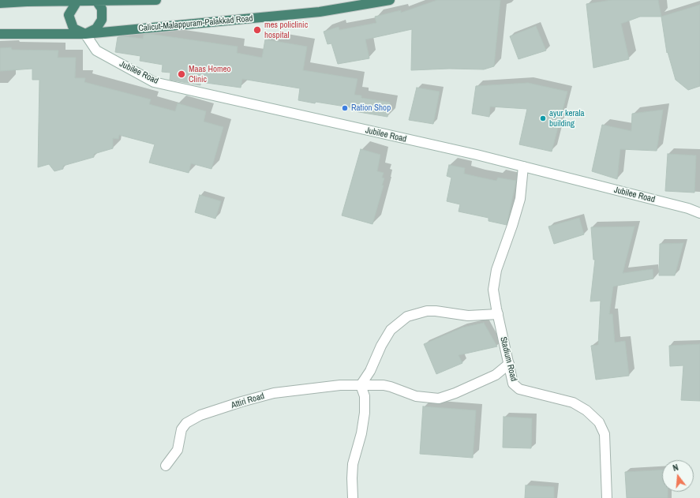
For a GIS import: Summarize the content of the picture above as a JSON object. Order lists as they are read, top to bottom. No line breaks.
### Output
{"streets":{"highway":["Calicut-Malappuram-Palakkad Road"],"street":["Jubilee Road","Stadium Road","Attiri Road"]},"crossings":[["Calicut-Malappuram-Palakkad Road","Jubilee Road"],["Jubilee Road","Stadium Road"],["Stadium Road","Attiri Road"]],"places":["mes policlinic hospital","Maas Homeo Clinic","Ration Shop","ayur kerala building"],"north":"top"}
